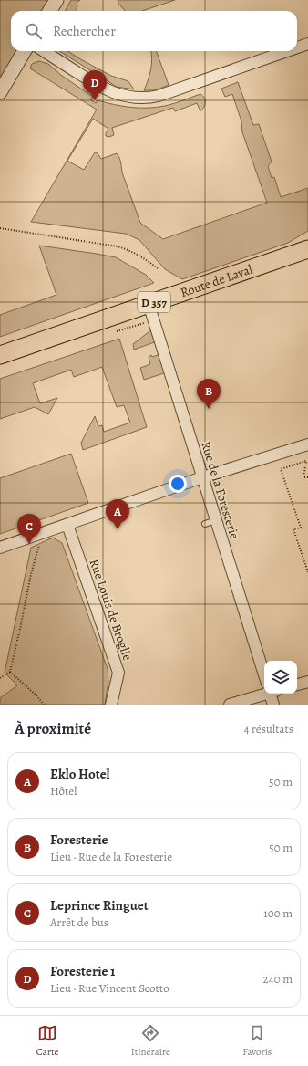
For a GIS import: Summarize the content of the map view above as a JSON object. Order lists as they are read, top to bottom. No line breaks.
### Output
{"streets":{"main road":["Route de Laval","D 357"],"street":["Rue de la Foresterie","Rue Louis de Broglie"]},"crossings":[["Route de Laval","Rue de la Foresterie"]],"page":{"search":"Rechercher","pins":["D","B","A","C"],"heading":["À proximité","4 résultats"],"list":[{"mark":"A","name":"Eklo Hotel","note":"Hôtel","value":"50 m"},{"mark":"B","name":"Foresterie","note":"Lieu · Rue de la Foresterie","value":"50 m"},{"mark":"C","name":"Leprince Ringuet","note":"Arrêt de bus","value":"100 m"},{"mark":"D","name":"Foresterie 1","note":"Lieu · Rue Vincent Scotto","value":"240 m"}],"nav":["Carte","Itinéraire","Favoris"]}}
